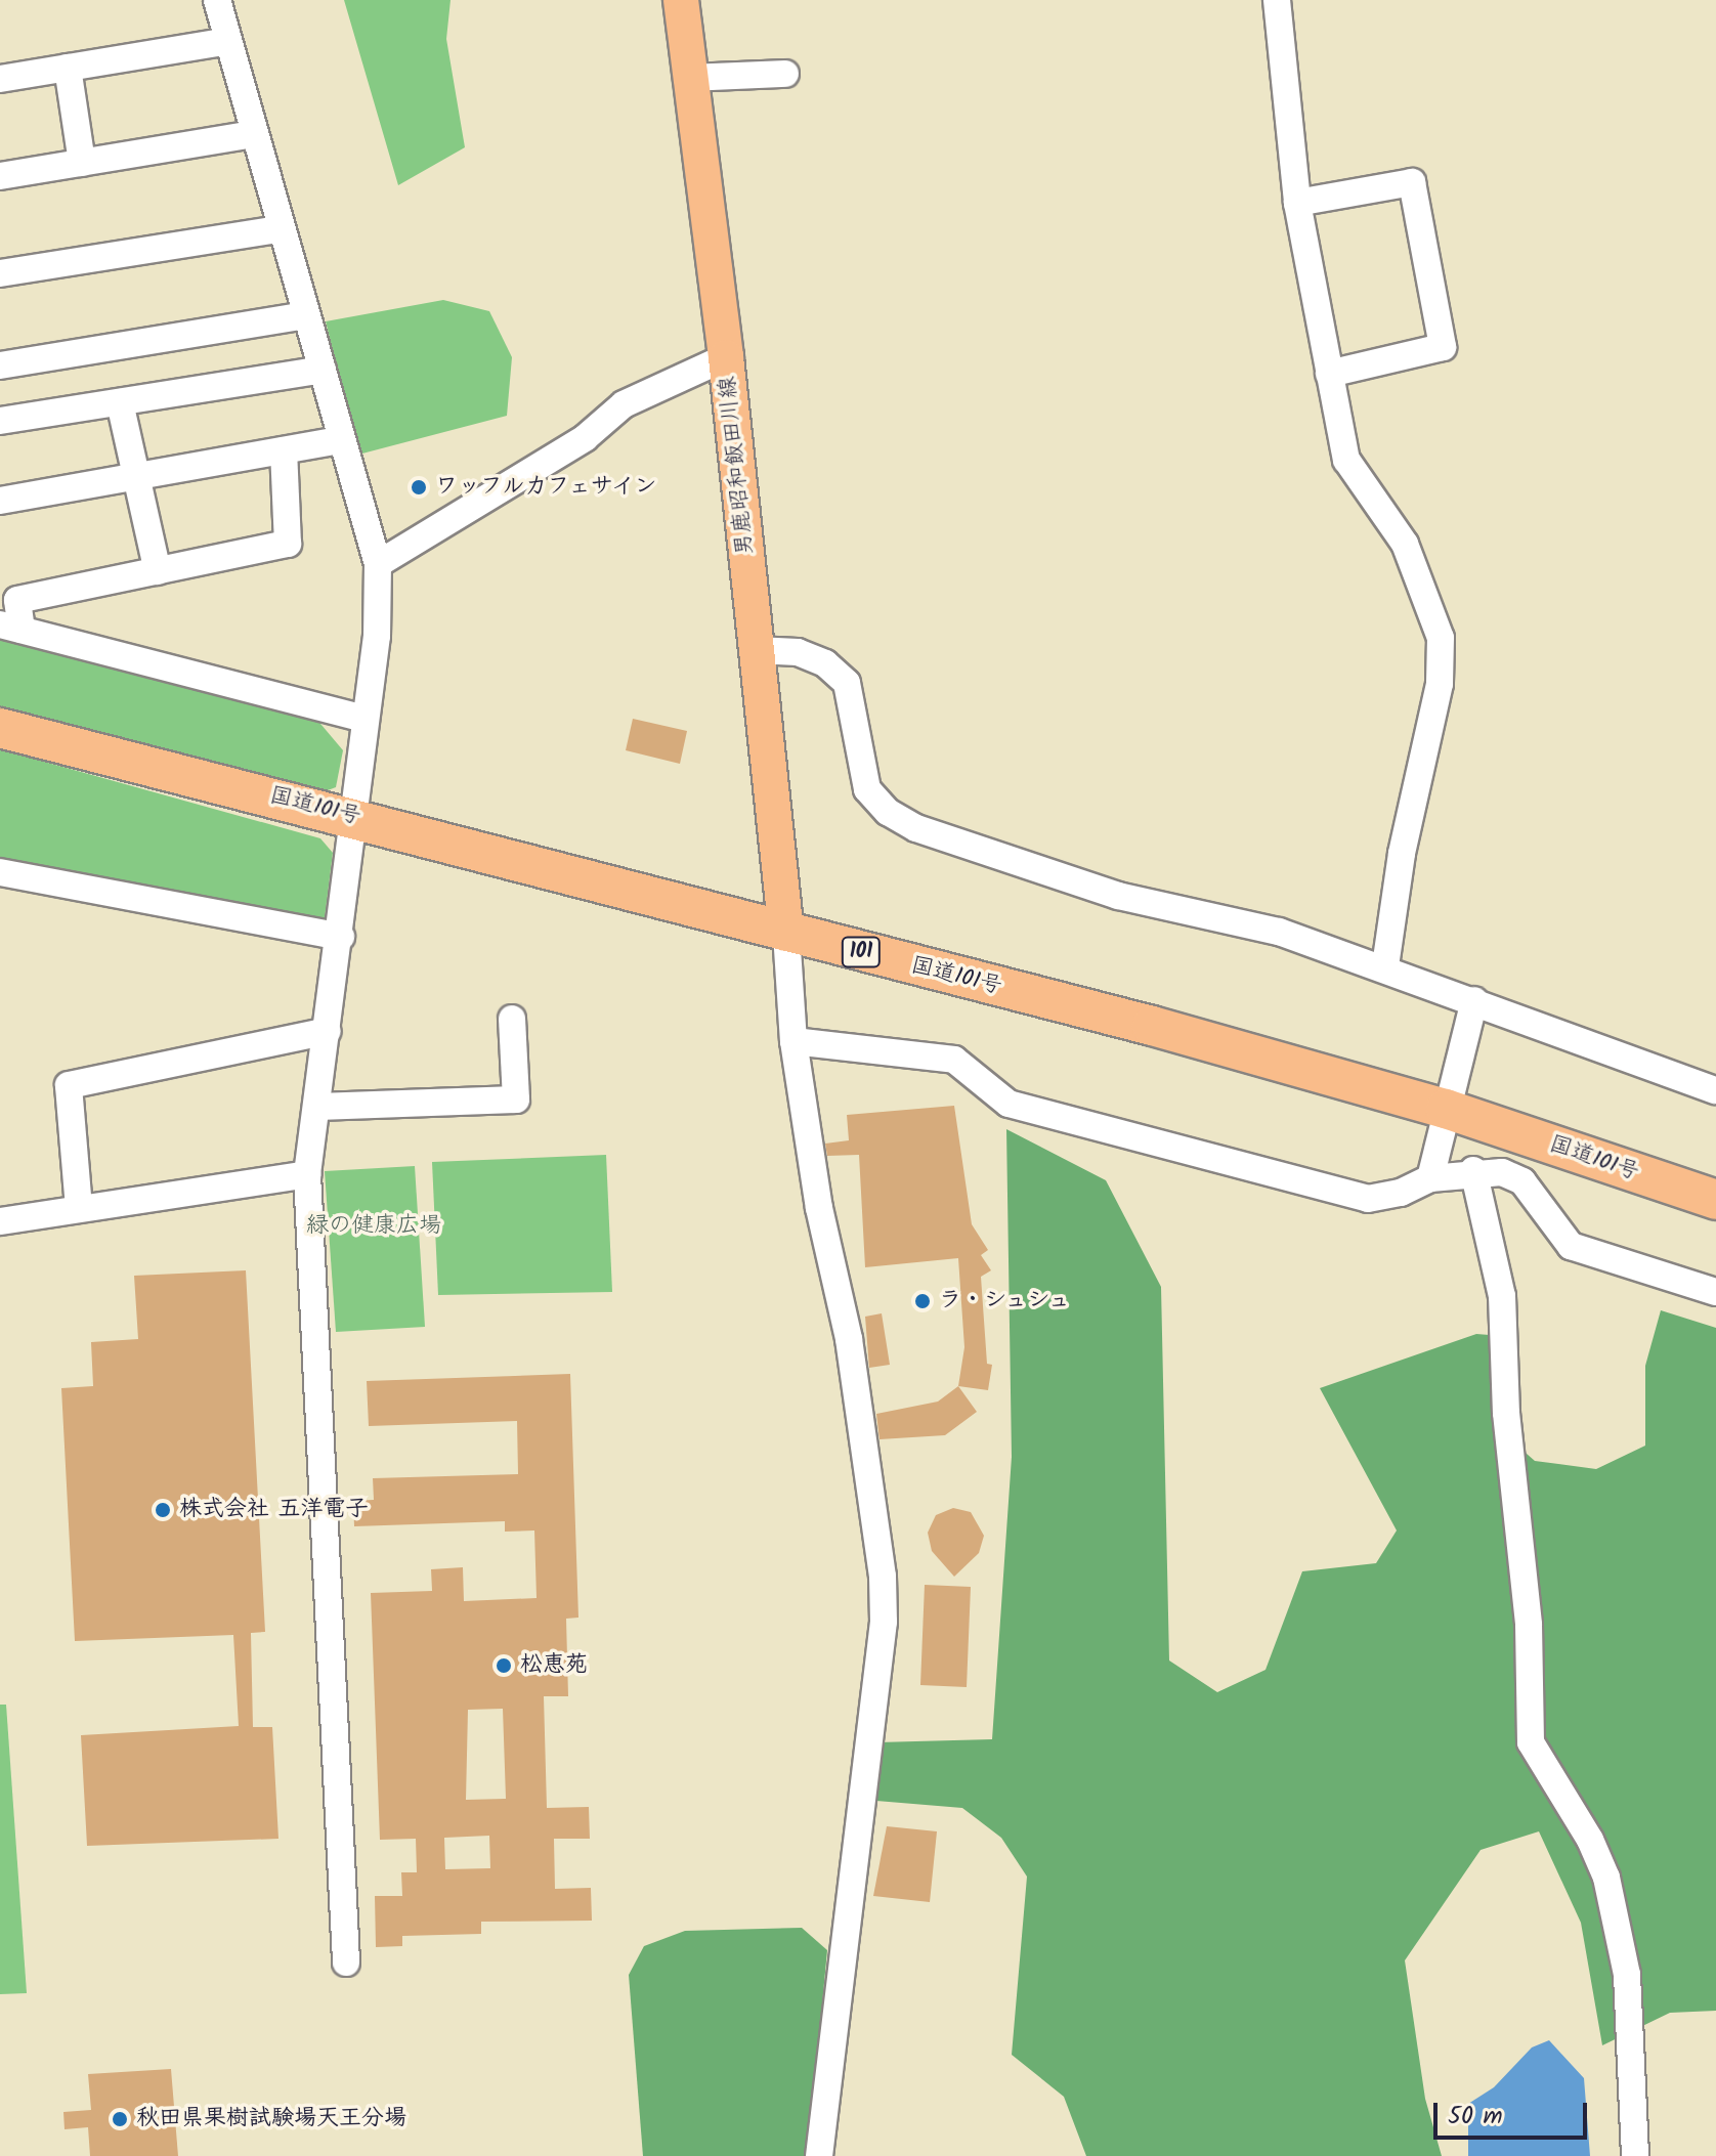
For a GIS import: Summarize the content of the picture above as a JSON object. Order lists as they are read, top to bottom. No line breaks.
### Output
{"streets":{"highway":["国道101号","101"],"main road":["男鹿昭和飯田川線"]},"crossings":[["男鹿昭和飯田川線","国道101号"]],"parks":["緑の健康広場"],"places":["ワッフルカフェサイン","ラ・シュシュ","株式会社 五洋電子","松恵苑","秋田県果樹試験場天王分場"],"scale_bar":"50 m"}
